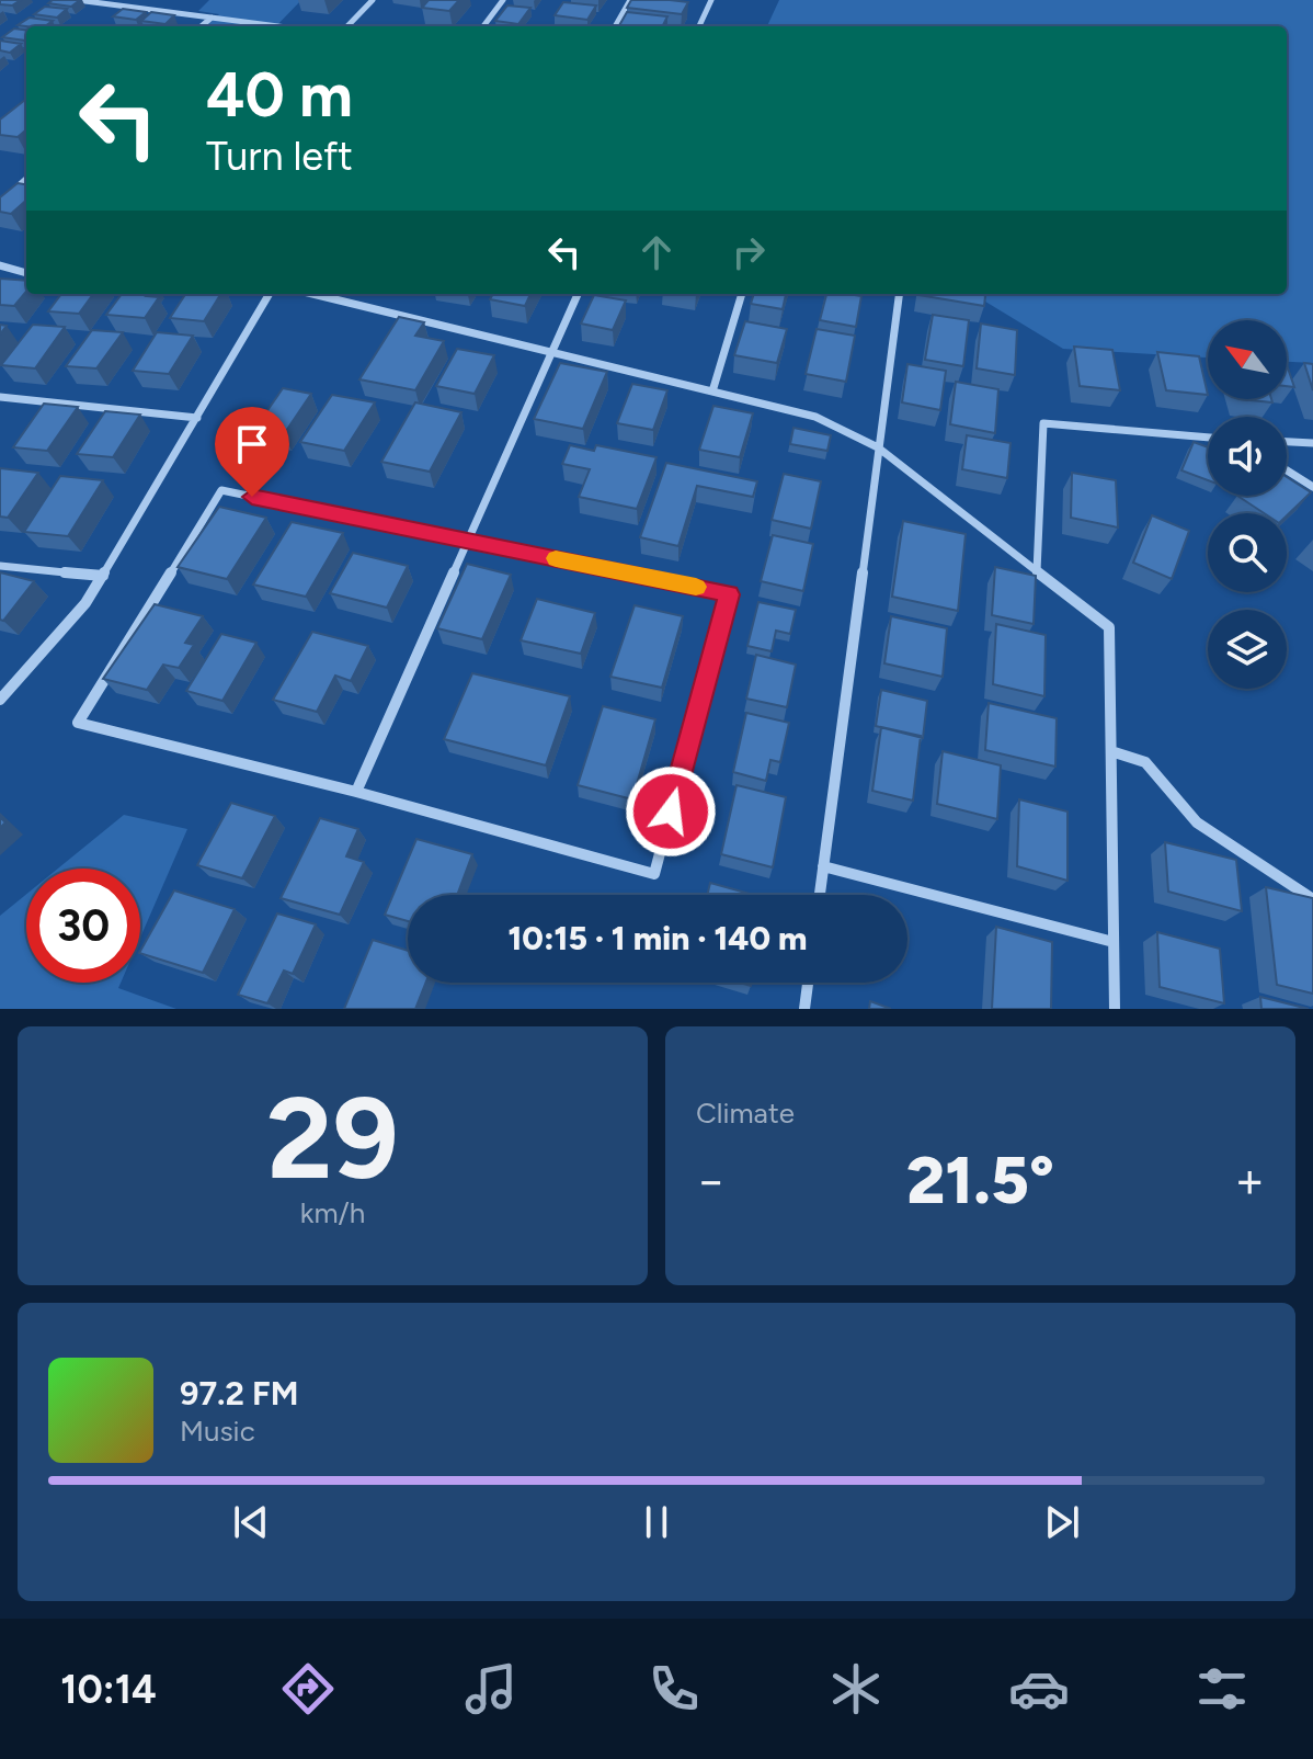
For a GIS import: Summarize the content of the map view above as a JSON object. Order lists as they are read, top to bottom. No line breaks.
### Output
{"north":"top left","page":{"turn":["40 m","Turn left"],"limit":"30","trip":"10:15 · 1 min · 140 m","tile":[["29","km/h"],"Climate"],"heat":["−","21.5°","+"],"song":["97.2 FM","Music"],"tabs":"10:14"}}
